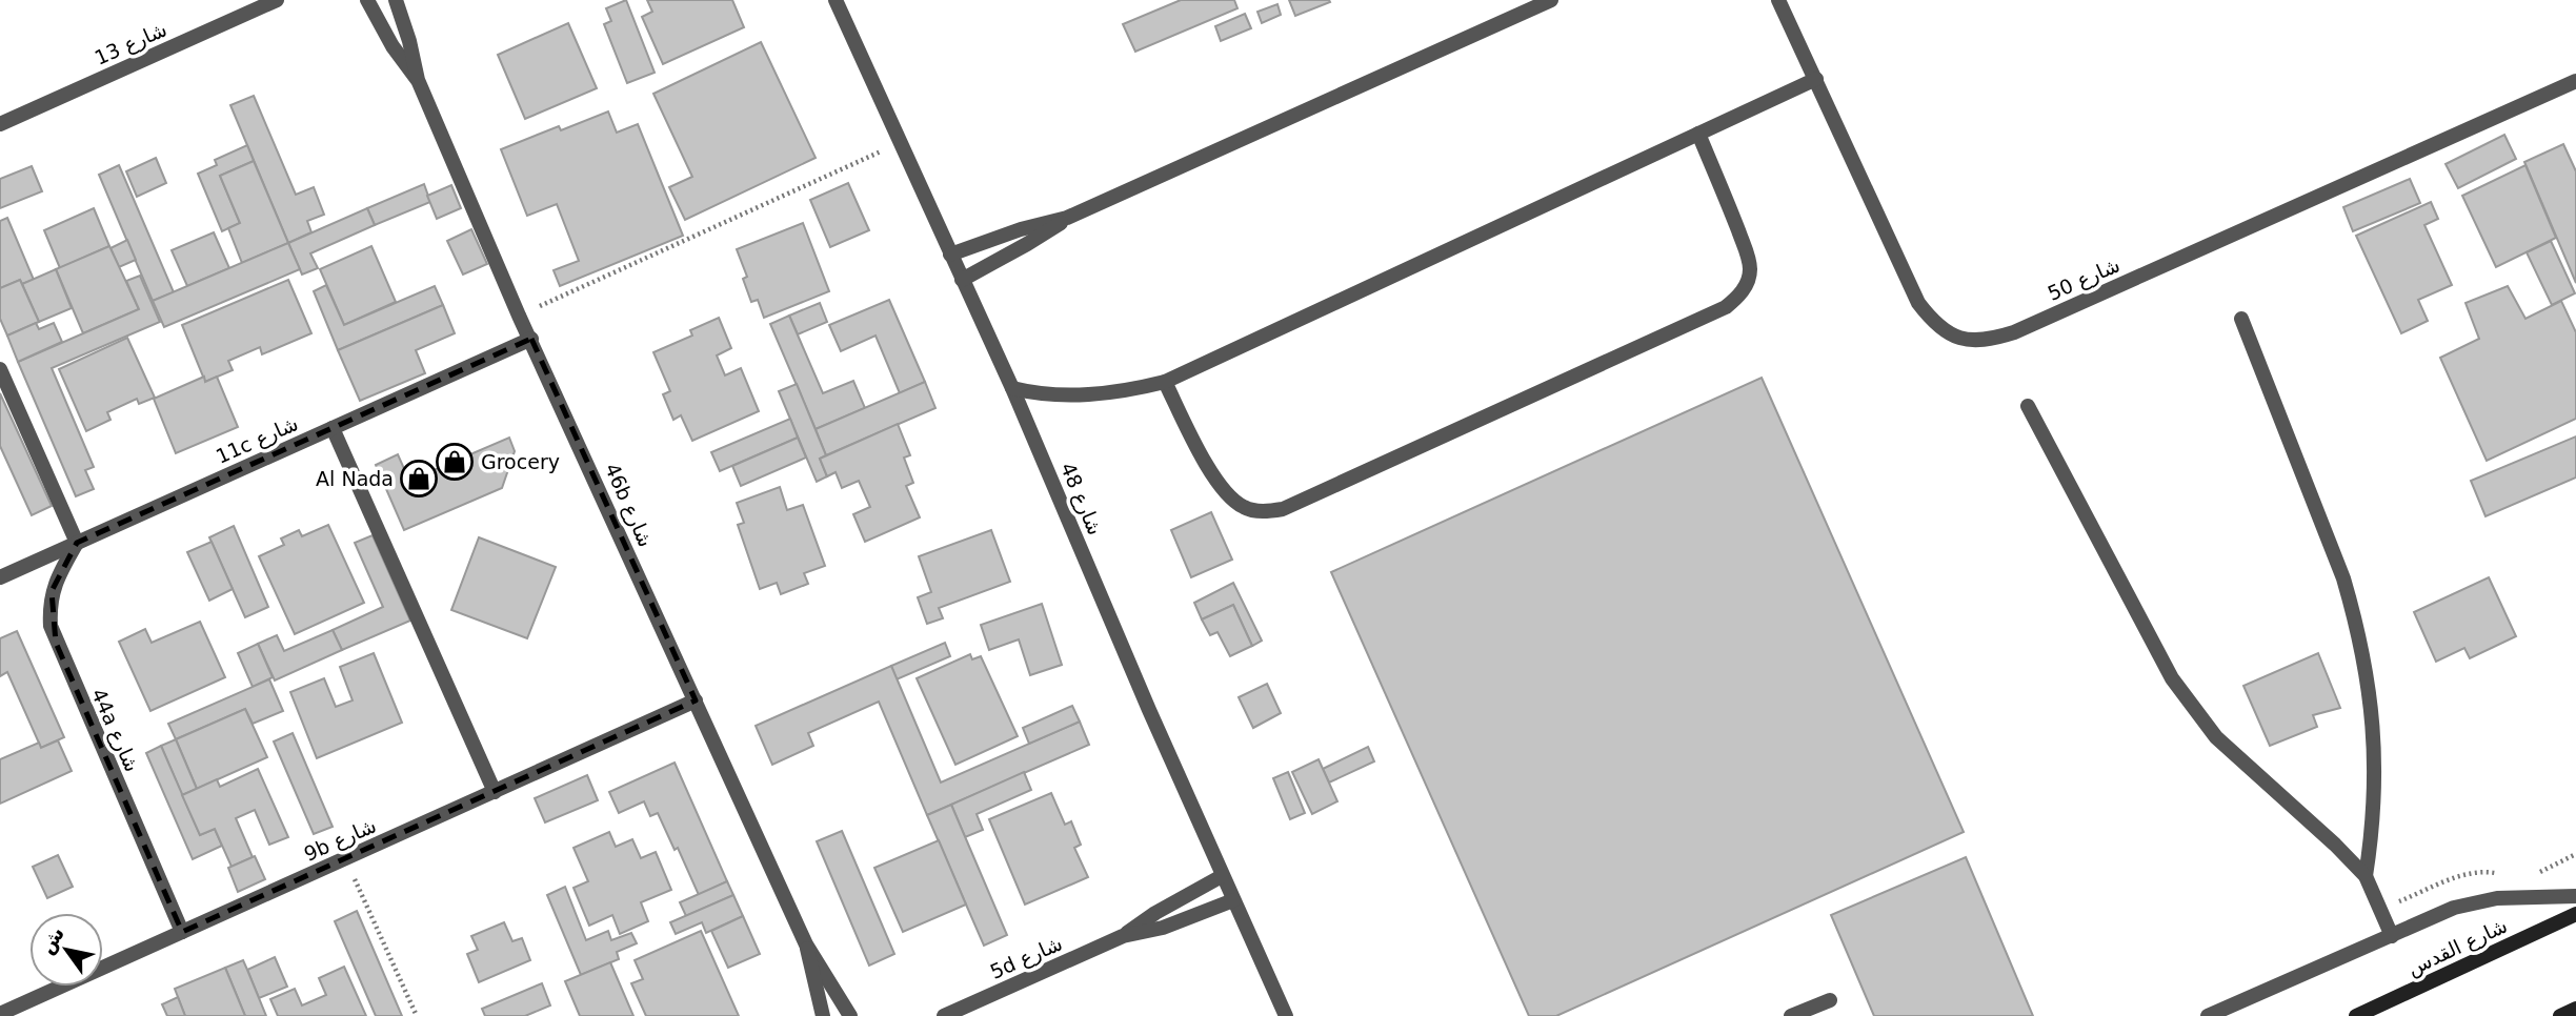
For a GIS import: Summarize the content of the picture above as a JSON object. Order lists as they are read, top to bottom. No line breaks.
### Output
{"streets":{"main road":["شارع القدس"],"street":["شارع 13","شارع 50","11c شارع","شارع 48","46b شارع","44a شارع","9b شارع","5d شارع"]},"crossings":[["11c شارع","46b شارع"],["11c شارع","44a شارع"],["شارع 48","5d شارع"],["46b شارع","9b شارع"],["44a شارع","9b شارع"]],"places":{"shop":["Grocery","Al Nada"]},"north":"top left"}
